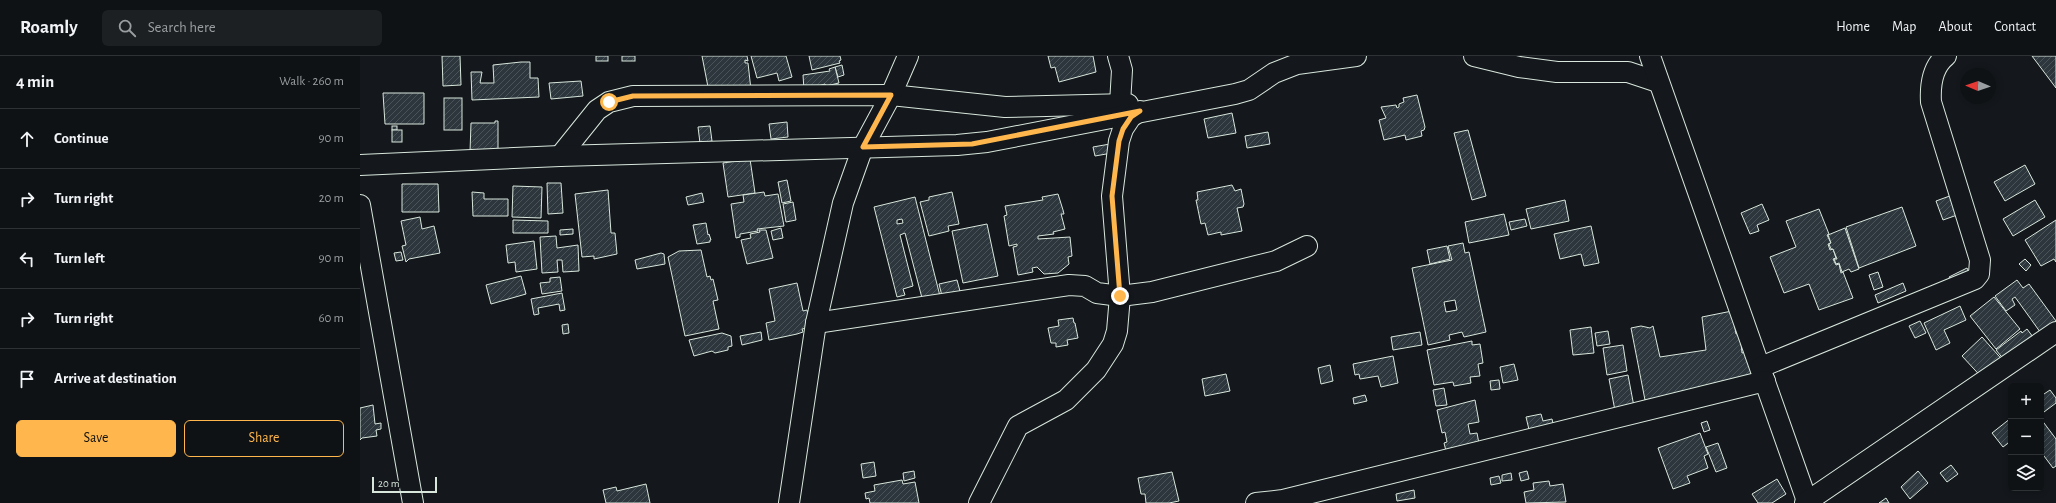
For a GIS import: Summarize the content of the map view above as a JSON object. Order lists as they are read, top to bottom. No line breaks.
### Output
{"scale_bar":"20 m","north":"left","page":{"header":"Roamly","search":"Search here","nav":["Home","Map","About","Contact"],"heading":["4 min","Walk · 260 m"],"list":[["Continue","90 m"],["Turn right","20 m"],["Turn left","90 m"],["Turn right","60 m"],"Arrive at destination"],"map_buttons":["+","−"],"buttons":["Save","Share"],"scale":"20 m"}}
